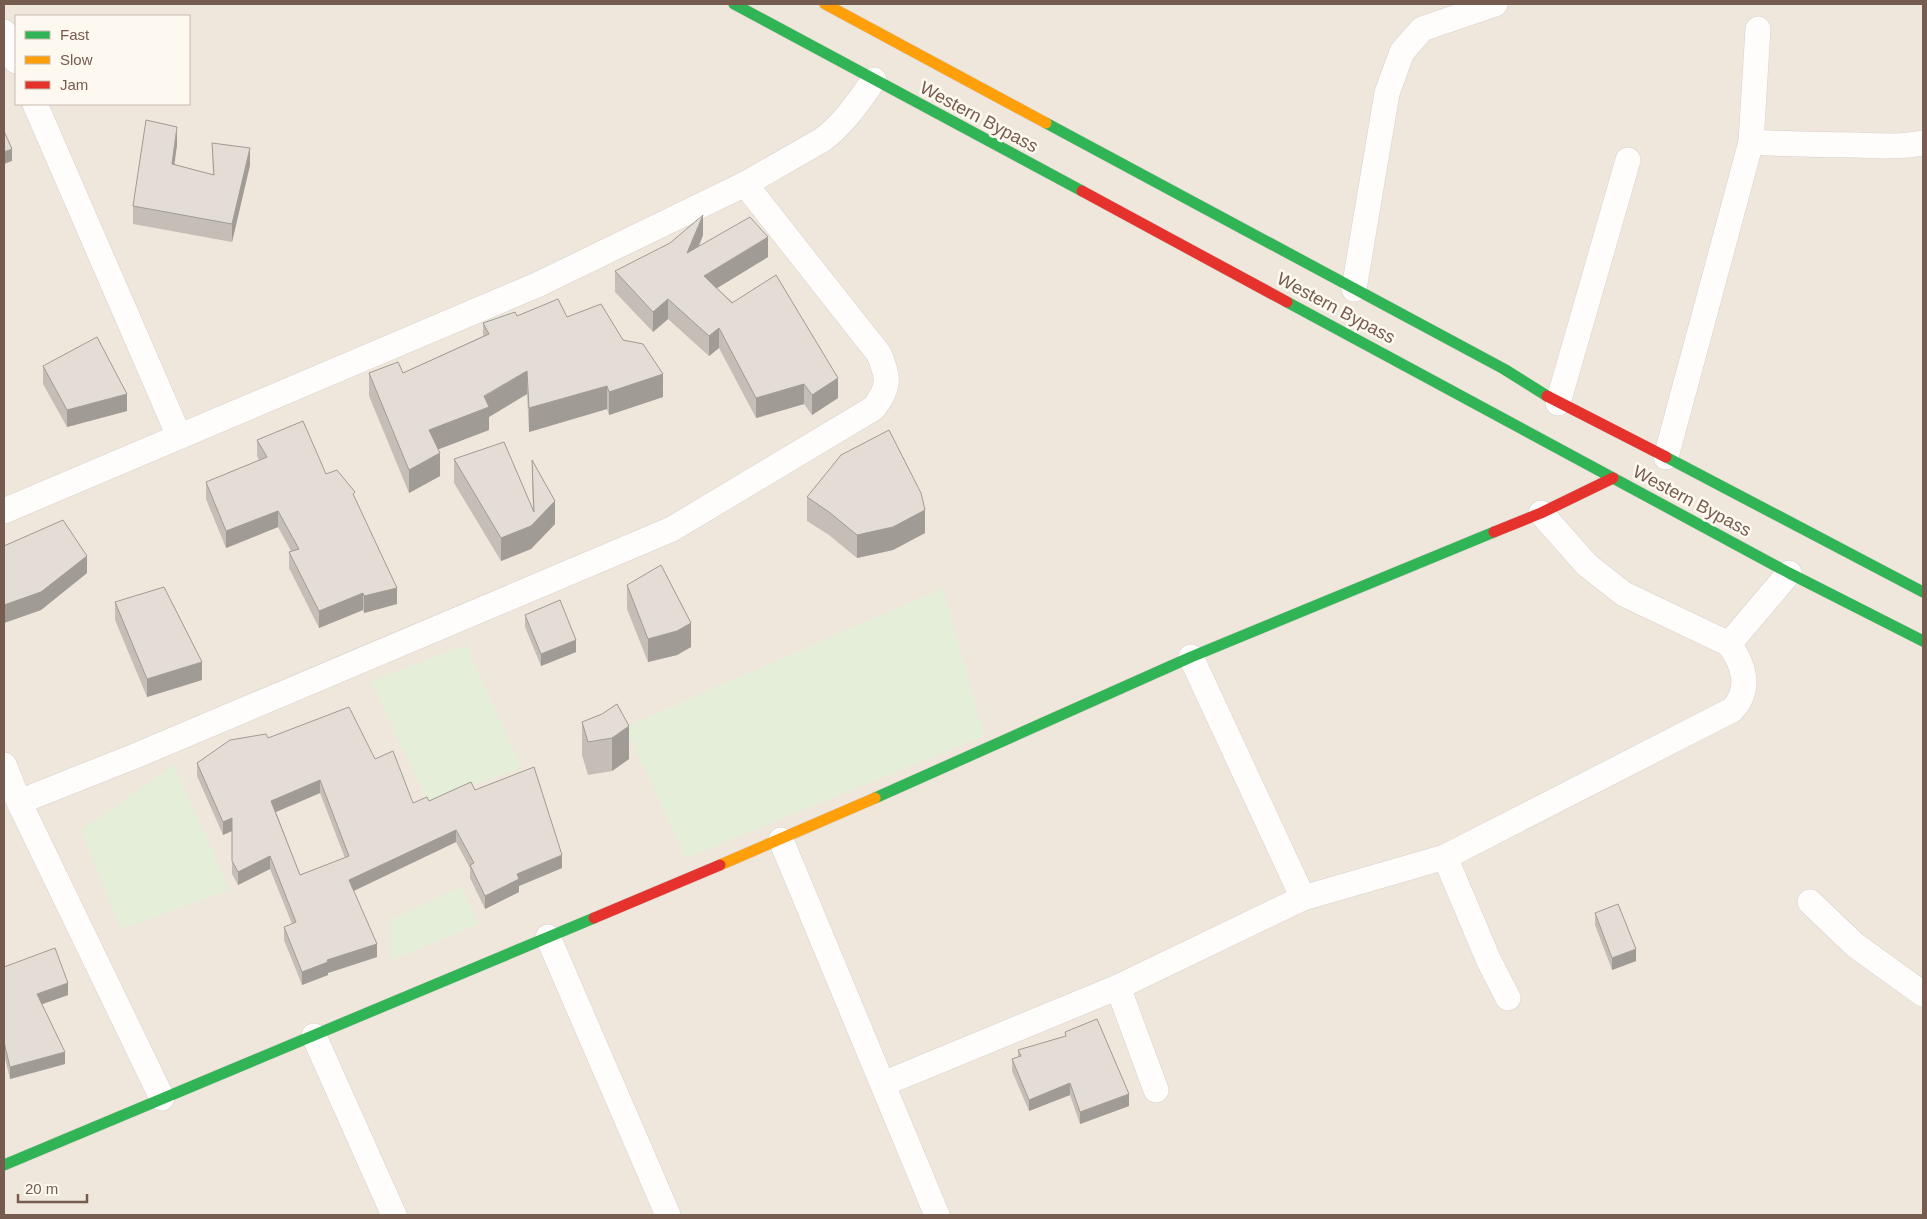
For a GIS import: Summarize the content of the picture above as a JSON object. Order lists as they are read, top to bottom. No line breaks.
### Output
{"streets":{"main road":["Western Bypass"]},"legend":["Fast","Slow","Jam"],"scale_bar":"20 m"}
